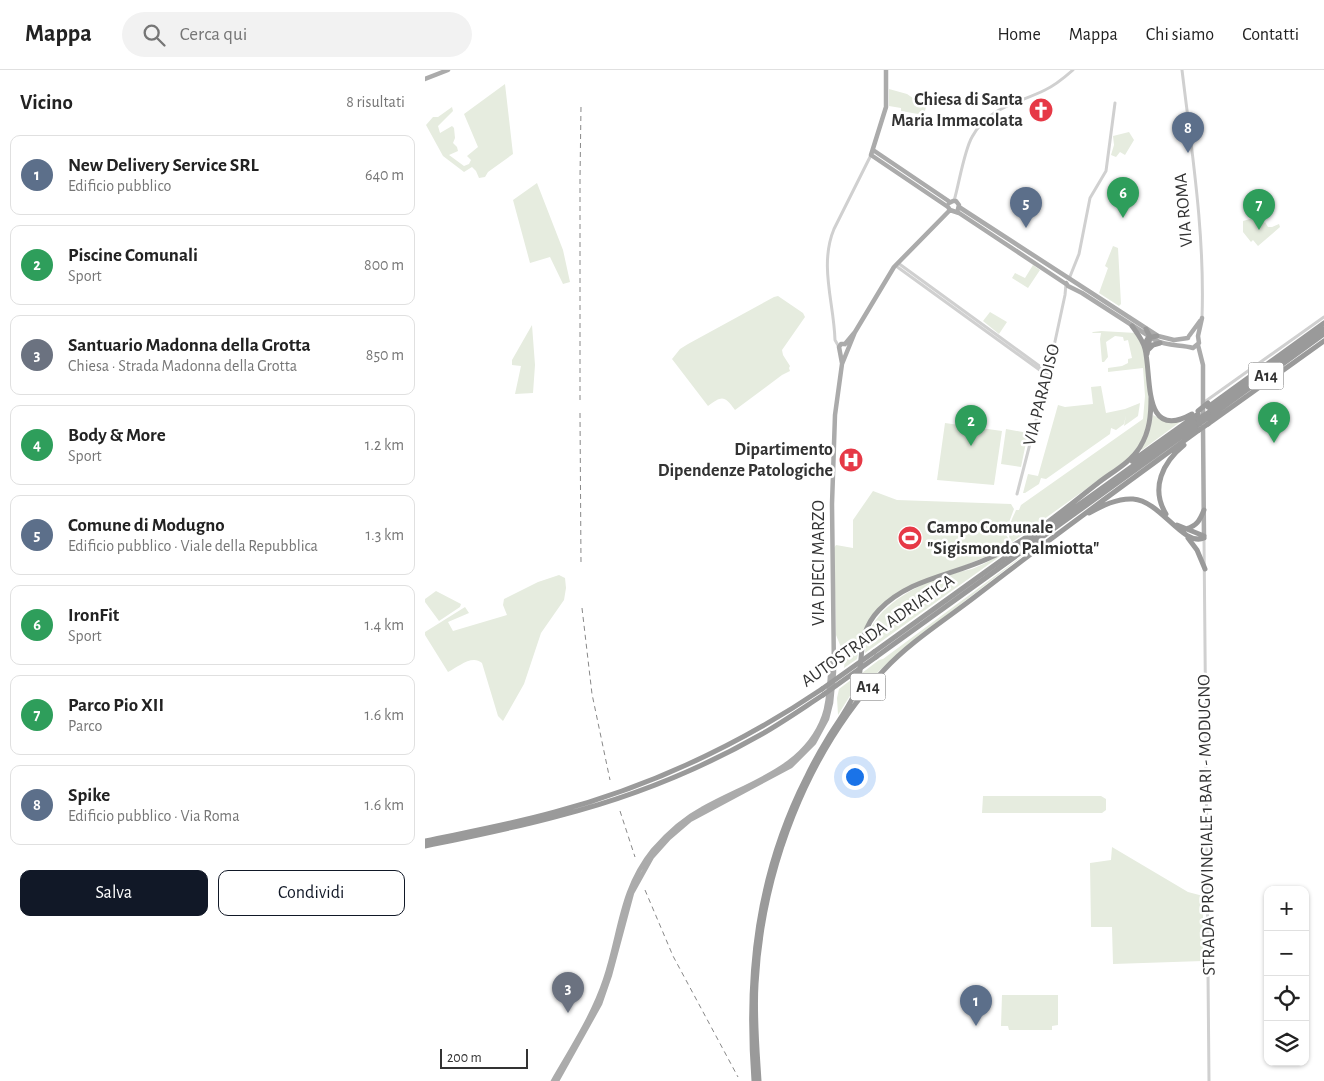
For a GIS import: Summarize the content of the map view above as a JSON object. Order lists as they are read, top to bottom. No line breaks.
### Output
{"streets":{"highway":["A14","AUTOSTRADA ADRIATICA"],"main road":["VIA DIECI MARZO"],"street":["VIA ROMA","VIA PARADISO","STRADA PROVINCIALE 1 BARI - MODUGNO"]},"crossings":[["A14","AUTOSTRADA ADRIATICA"]],"places":{"church":["Chiesa di Santa Maria Immacolata"],"hospital":["Dipartimento Dipendenze Patologiche"],"sports":["Campo Comunale \"Sigismondo Palmiotta\""]},"scale_bar":"200 m","page":{"header":"Mappa","search":"Cerca qui","nav":["Home","Mappa","Chi siamo","Contatti"],"heading":["Vicino","8 risultati"],"pins":["8","6","5","7","4","2","3","1"],"list":[{"mark":"1","name":"New Delivery Service SRL","note":"Edificio pubblico","value":"640 m"},{"mark":"2","name":"Piscine Comunali","note":"Sport","value":"800 m"},{"mark":"3","name":"Santuario Madonna della Grotta","note":"Chiesa · Strada Madonna della Grotta","value":"850 m"},{"mark":"4","name":"Body & More","note":"Sport","value":"1.2 km"},{"mark":"5","name":"Comune di Modugno","note":"Edificio pubblico · Viale della Repubblica","value":"1.3 km"},{"mark":"6","name":"IronFit","note":"Sport","value":"1.4 km"},{"mark":"7","name":"Parco Pio XII","note":"Parco","value":"1.6 km"},{"mark":"8","name":"Spike","note":"Edificio pubblico · Via Roma","value":"1.6 km"}],"buttons":["Salva","Condividi"],"map_buttons":["+","−"],"scale":"200 m"}}
